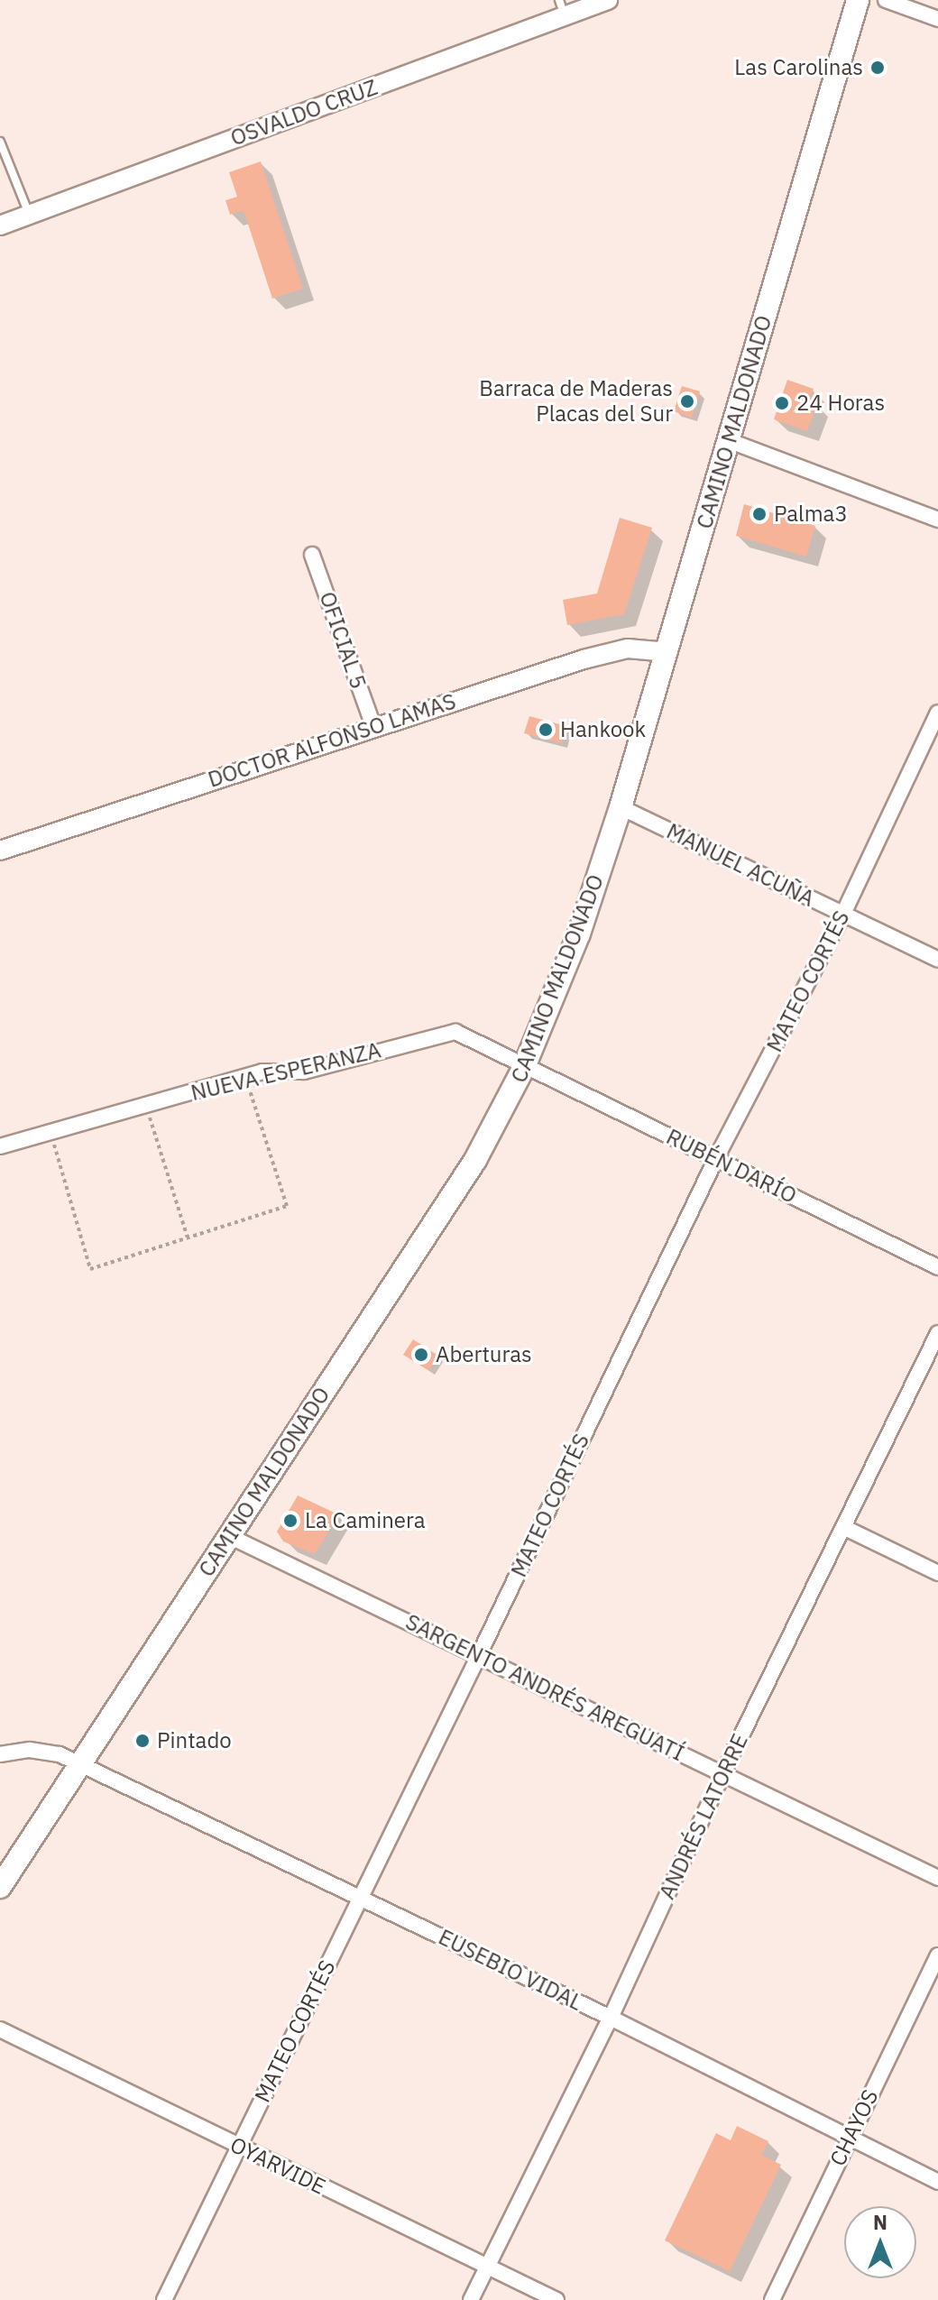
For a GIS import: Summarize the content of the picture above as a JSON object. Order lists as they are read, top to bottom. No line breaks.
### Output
{"streets":{"main road":["CAMINO MALDONADO"],"street":["OSVALDO CRUZ","OFICIAL 5","DOCTOR ALFONSO LAMAS","MANUEL ACUÑA","MATEO CORTÉS","NUEVA ESPERANZA","RUBÉN DARÍO","SARGENTO ANDRÉS AREGUATÍ","ANDRÉS LATORRE","EUSEBIO VIDAL","CHAYOS","OYARVIDE"]},"crossings":[["CAMINO MALDONADO","DOCTOR ALFONSO LAMAS"],["CAMINO MALDONADO","MANUEL ACUÑA"],["CAMINO MALDONADO","NUEVA ESPERANZA"],["CAMINO MALDONADO","RUBÉN DARÍO"],["CAMINO MALDONADO","SARGENTO ANDRÉS AREGUATÍ"],["CAMINO MALDONADO","EUSEBIO VIDAL"],["OFICIAL 5","DOCTOR ALFONSO LAMAS"],["MANUEL ACUÑA","MATEO CORTÉS"],["MATEO CORTÉS","RUBÉN DARÍO"],["MATEO CORTÉS","SARGENTO ANDRÉS AREGUATÍ"],["MATEO CORTÉS","EUSEBIO VIDAL"],["MATEO CORTÉS","OYARVIDE"],["NUEVA ESPERANZA","RUBÉN DARÍO"],["SARGENTO ANDRÉS AREGUATÍ","ANDRÉS LATORRE"],["ANDRÉS LATORRE","EUSEBIO VIDAL"],["ANDRÉS LATORRE","OYARVIDE"],["EUSEBIO VIDAL","CHAYOS"]],"places":["Las Carolinas","Barraca de Maderas Placas del Sur","24 Horas","Palma3","Hankook","Aberturas","La Caminera","Pintado"],"north":"top"}
